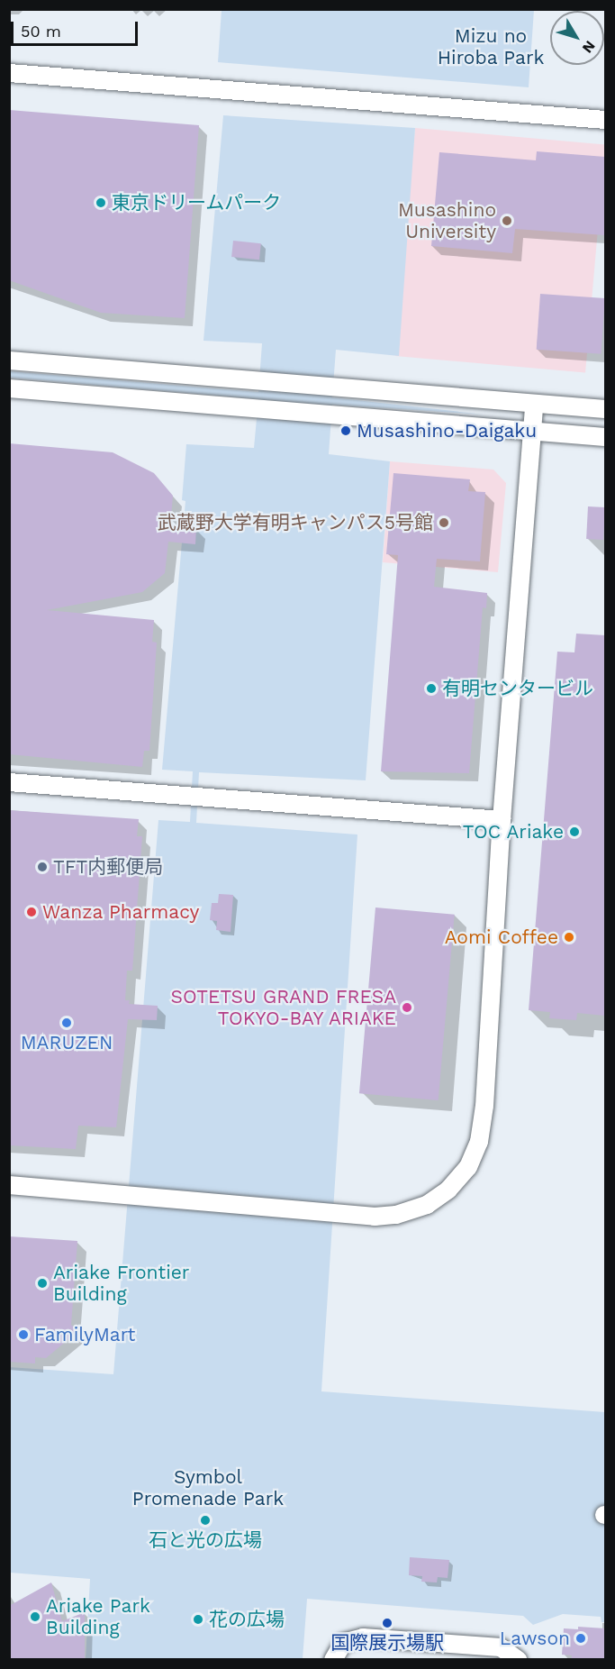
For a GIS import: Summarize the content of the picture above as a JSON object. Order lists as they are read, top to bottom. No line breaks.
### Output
{"parks":["Mizu no Hiroba Park","Symbol Promenade Park"],"places":["東京ドリームパーク","Musashino University","Musashino-Daigaku","武蔵野大学有明キャンパス5号館","有明センタービル","TOC Ariake","TFT内郵便局","Wanza Pharmacy","Aomi Coffee","SOTETSU GRAND FRESA TOKYO-BAY ARIAKE","MARUZEN","Ariake Frontier Building","FamilyMart","石と光の広場","Ariake Park Building","花の広場","国際展示場駅","Lawson"],"scale_bar":"50 m","north":"bottom right"}
